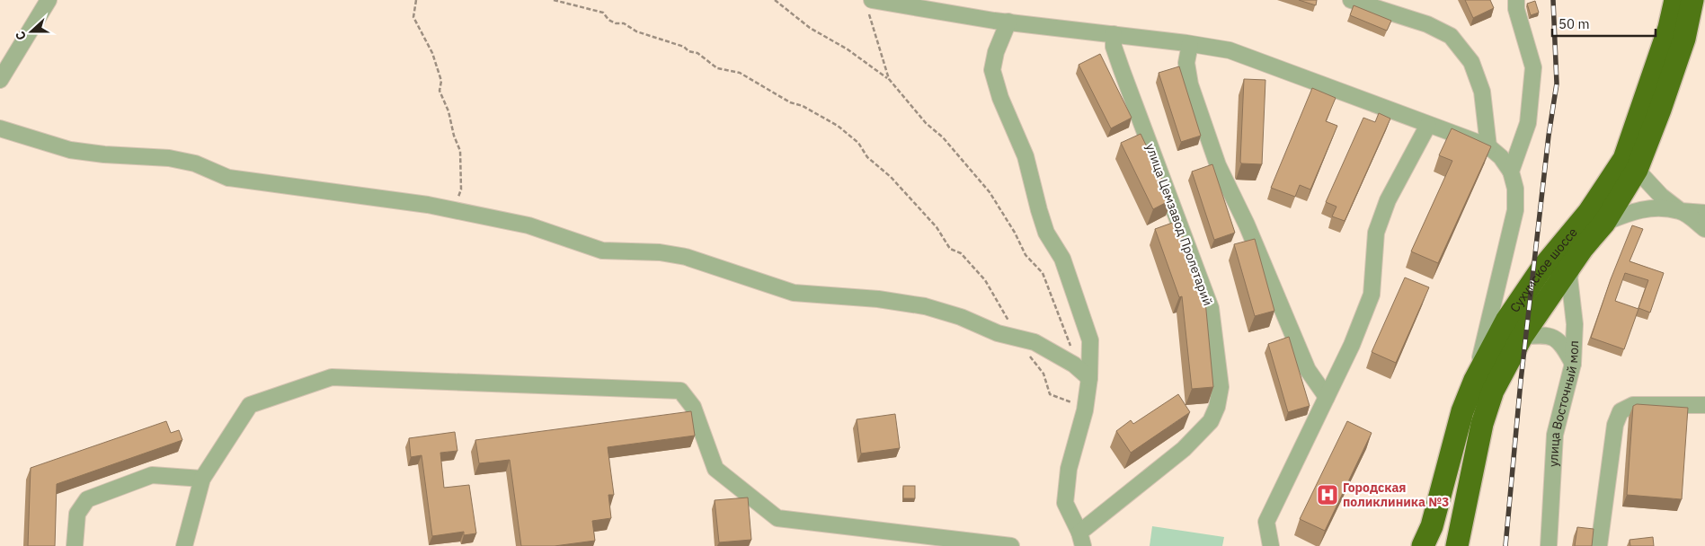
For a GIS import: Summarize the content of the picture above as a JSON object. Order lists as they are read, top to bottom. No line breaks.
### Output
{"streets":{"highway":["Сухумское шоссе"],"street":["улица Цемзавод Пролетарий","улица Восточный мол"]},"crossings":[["Сухумское шоссе","улица Восточный мол"]],"places":{"hospital":["Городская поликлиника №3"]},"scale_bar":"50 m","north":"left"}
